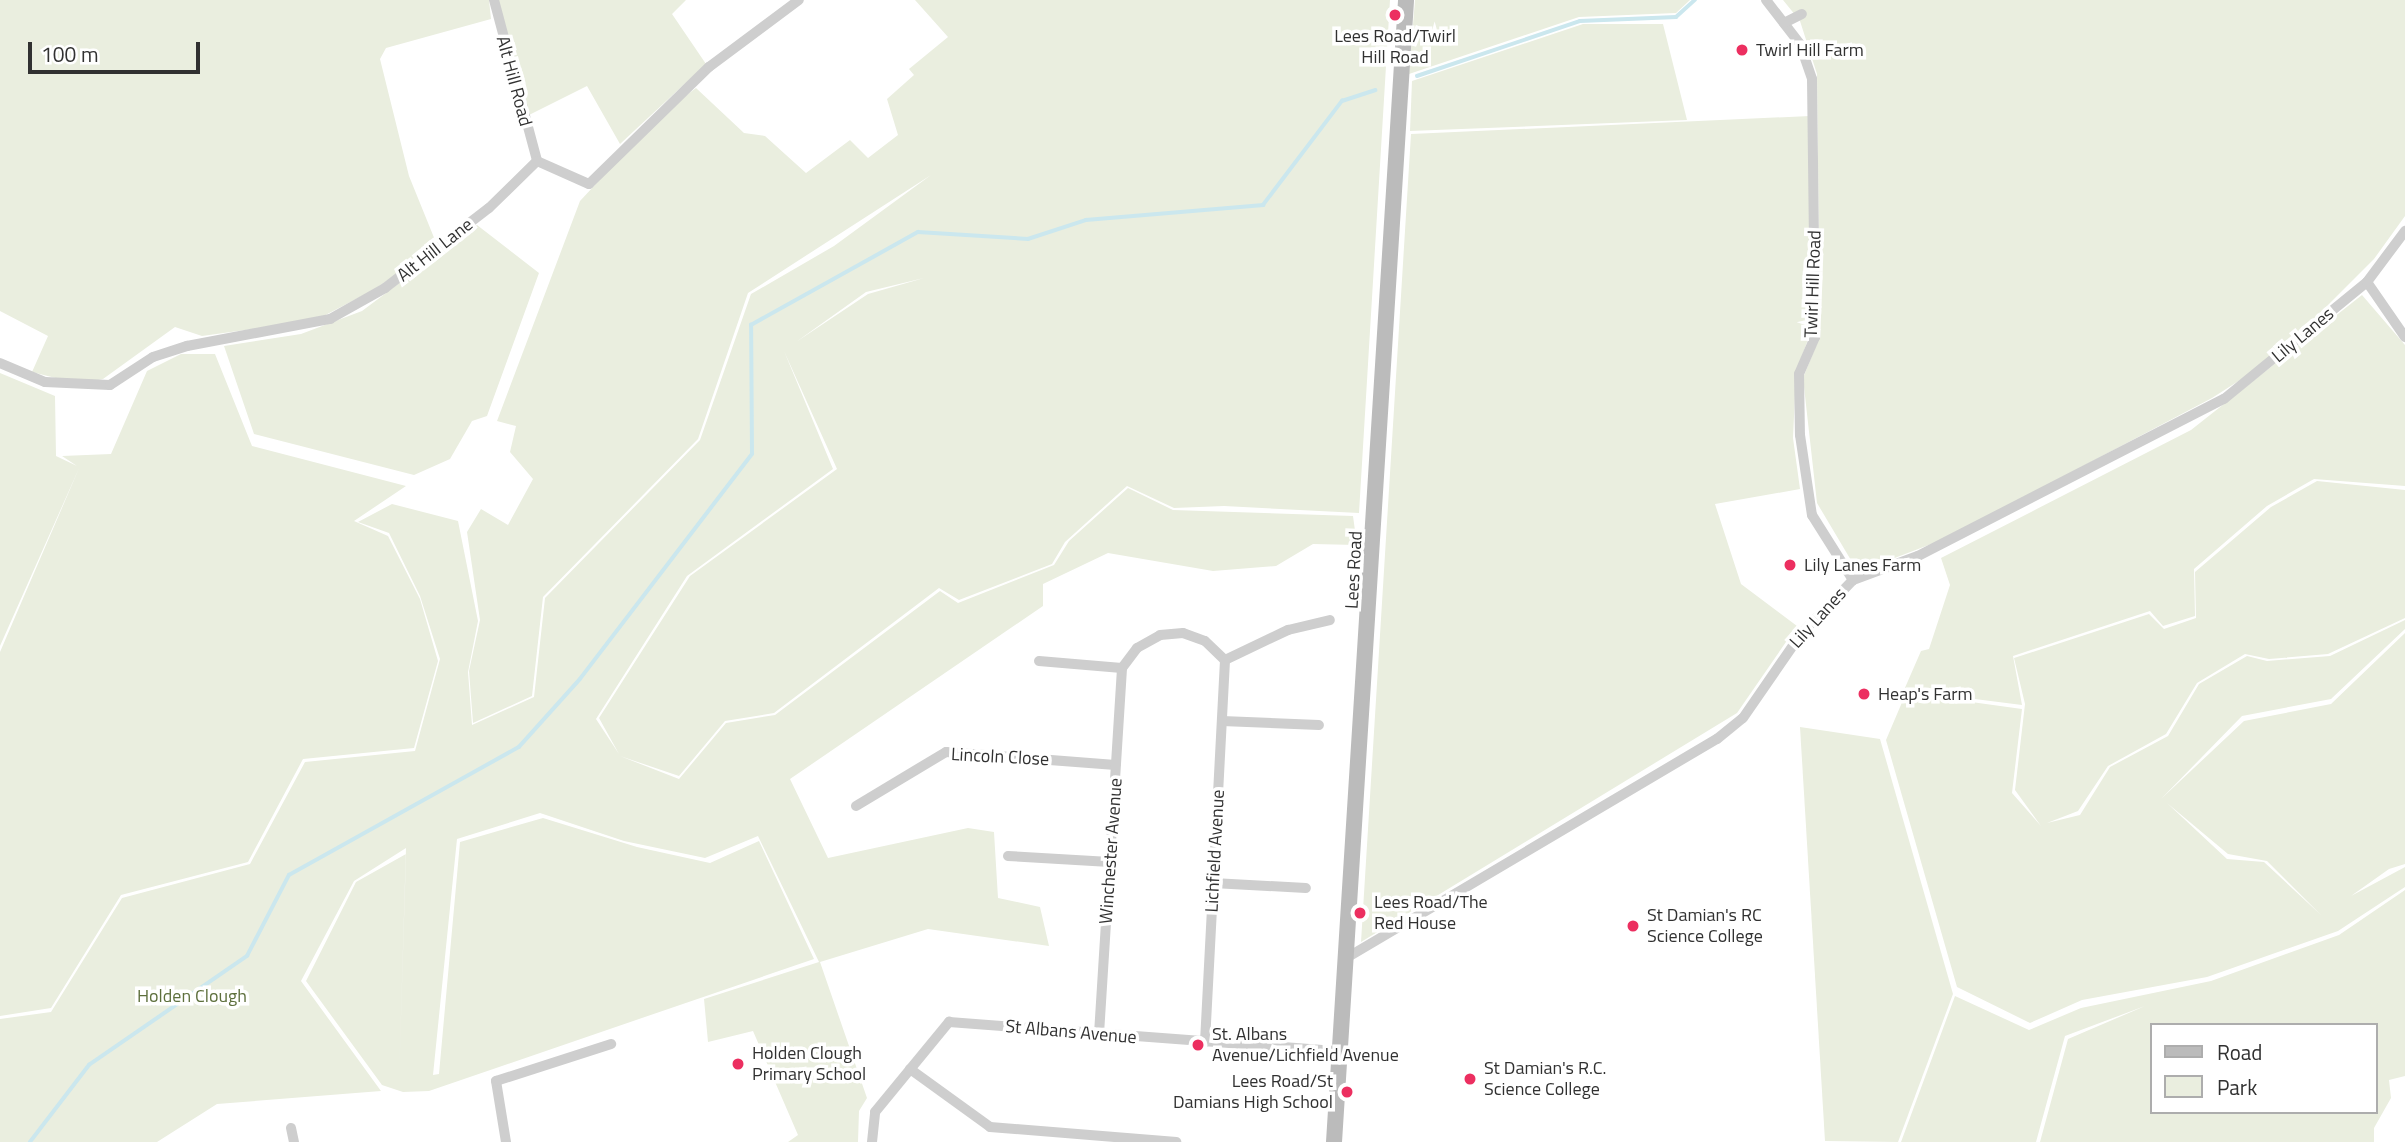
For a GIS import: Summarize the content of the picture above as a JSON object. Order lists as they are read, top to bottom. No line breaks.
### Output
{"streets":{"main road":["Lees Road"],"street":["Alt Hill Road","Alt Hill Lane","Twirl Hill Road","Lily Lanes","Lincoln Close","Winchester Avenue","Lichfield Avenue","St Albans Avenue"]},"crossings":[["Alt Hill Road","Alt Hill Lane"],["Twirl Hill Road","Lily Lanes"],["Lily Lanes","Lees Road"],["Lees Road","St Albans Avenue"],["Lincoln Close","Winchester Avenue"],["Winchester Avenue","St Albans Avenue"],["Lichfield Avenue","St Albans Avenue"]],"parks":["Holden Clough"],"places":["Lees Road/Twirl Hill Road","Twirl Hill Farm","Lily Lanes Farm","Heap's Farm","Lees Road/The Red House","St Damian's RC Science College","St. Albans Avenue/Lichfield Avenue","Holden Clough Primary School","St Damian's R.C. Science College","Lees Road/St Damians High School"],"legend":["Road","Park"],"scale_bar":"100 m"}
